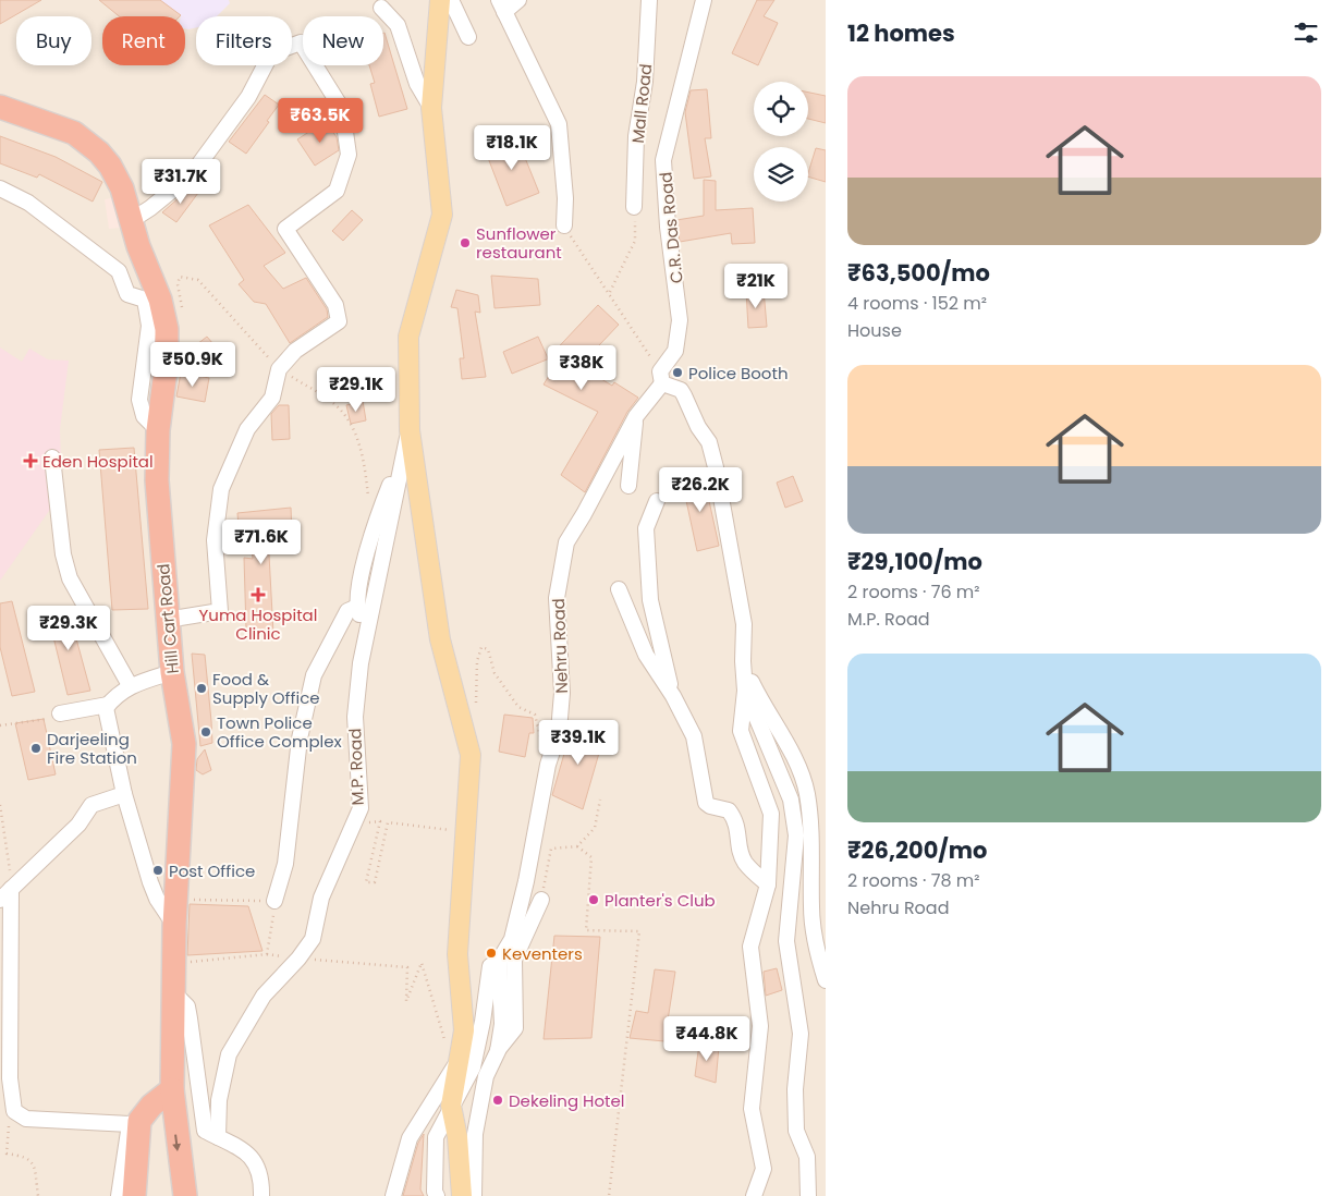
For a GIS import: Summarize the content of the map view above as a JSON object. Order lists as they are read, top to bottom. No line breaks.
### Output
{"streets":{"highway":["Hill Cart Road"],"street":["Mall Road","C.R. Das Road","Nehru Road","M.P. Road"]},"crossings":[["C.R. Das Road","Nehru Road"]],"places":{"other":["Sunflower restaurant","Police Booth","Food & Supply Office","Town Police Office Complex","Darjeeling Fire Station","Post Office","Planter's Club","Keventers","Dekeling Hotel"],"health":["Eden Hospital","Yuma Hospital Clinic"]},"page":{"heading":"12 homes","chip":["Buy","Rent","Filters","New"],"list":[{"name":"₹63,500/mo","note":"4 rooms · 152 m² · House"},{"name":"₹29,100/mo","note":"2 rooms · 76 m² · M.P. Road"},{"name":"₹26,200/mo","note":"2 rooms · 78 m² · Nehru Road"}],"price":["₹63.5K","₹18.1K","₹31.7K","₹21K","₹50.9K","₹38K","₹29.1K","₹26.2K","₹71.6K","₹29.3K","₹39.1K","₹44.8K"]}}
